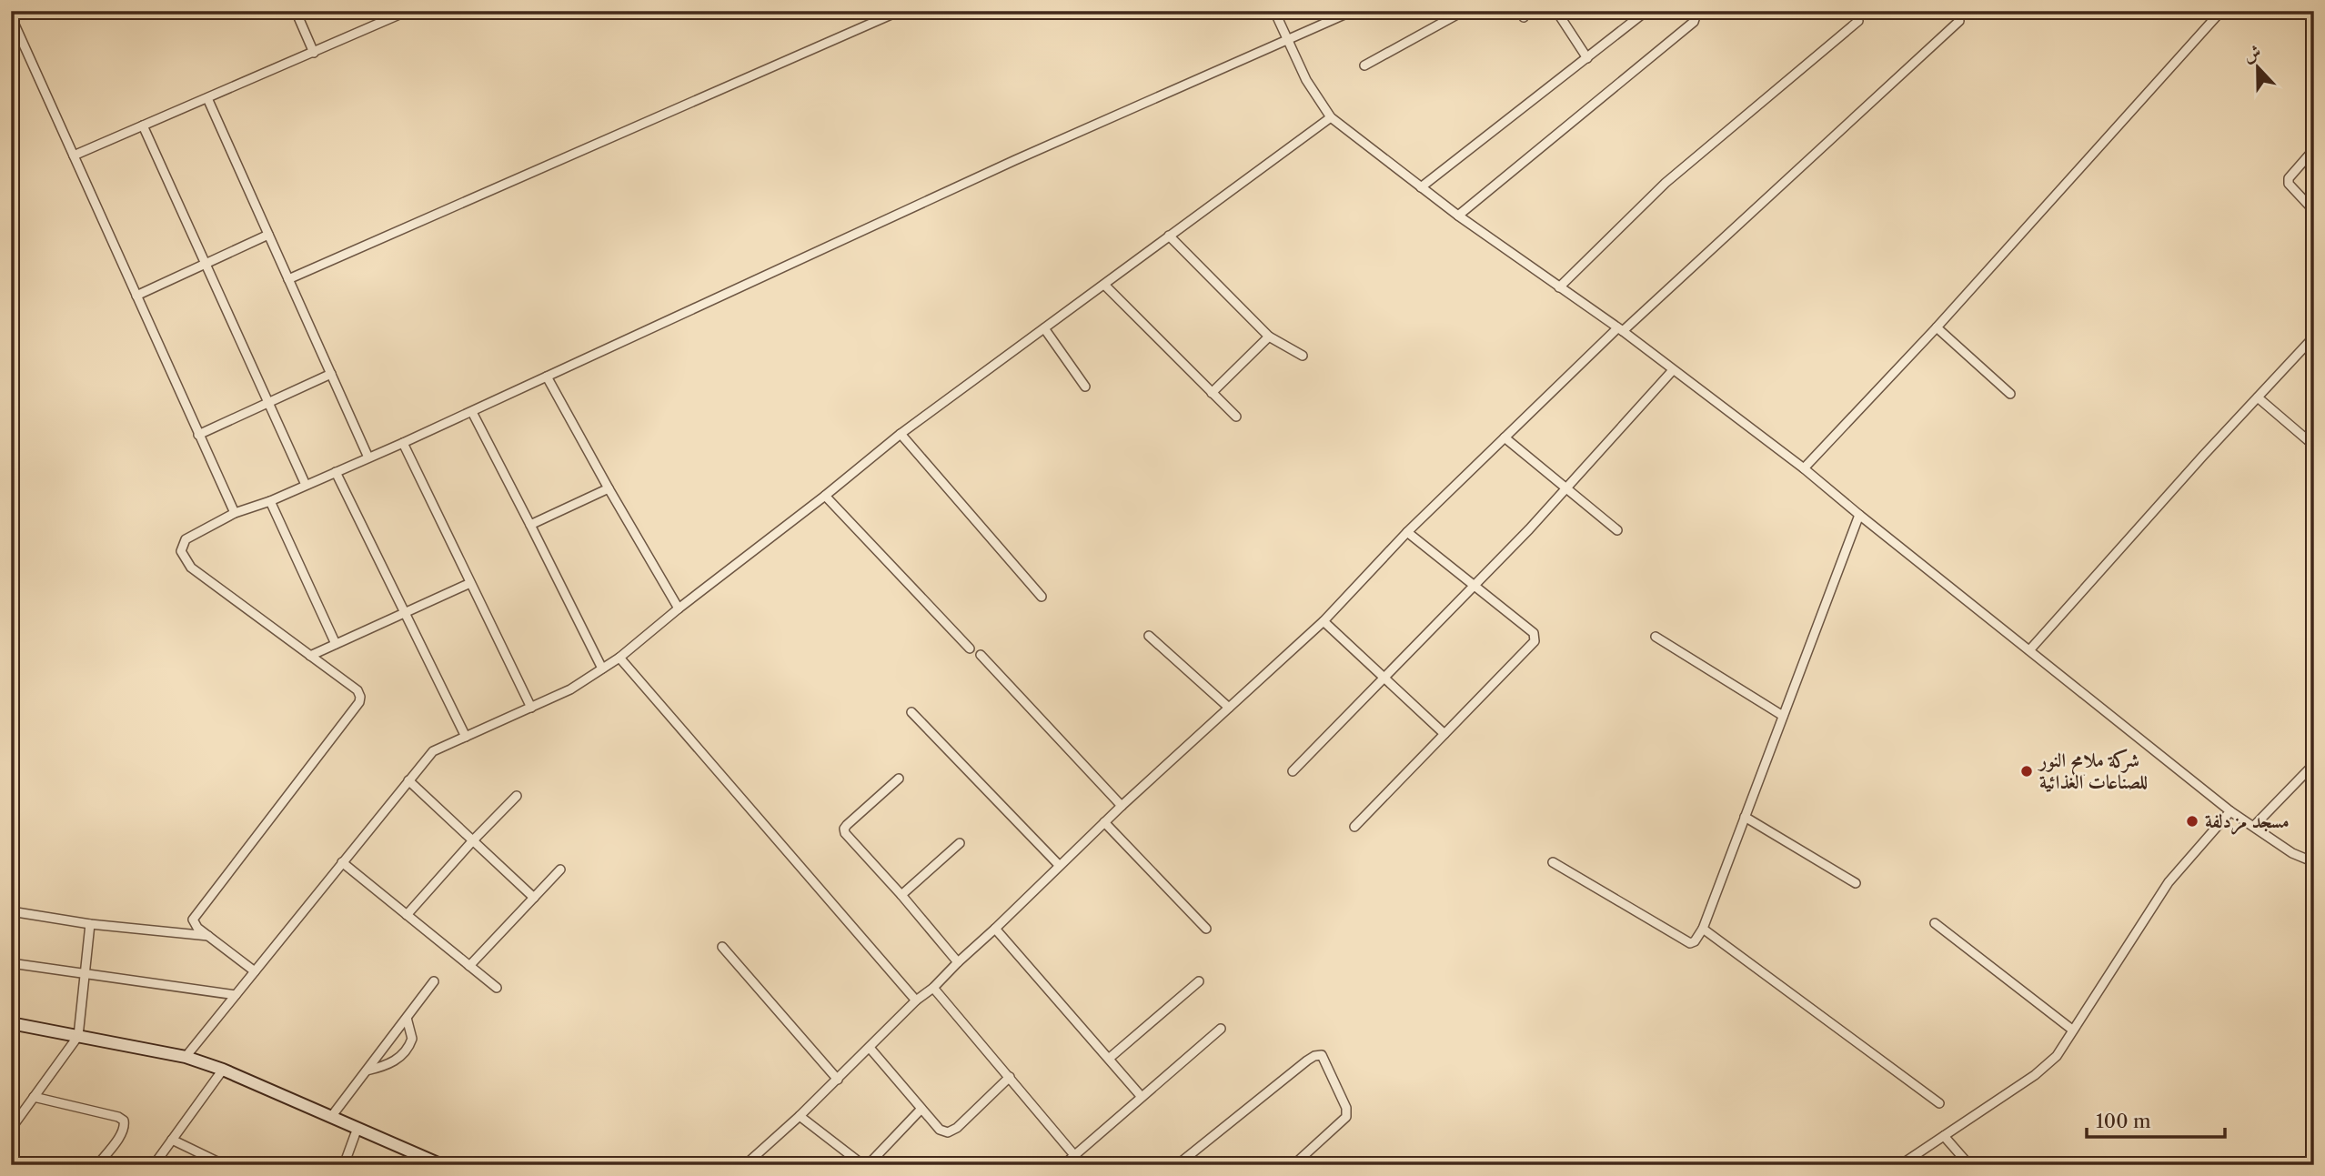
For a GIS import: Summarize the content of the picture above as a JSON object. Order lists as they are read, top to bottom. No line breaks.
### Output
{"places":["شركة ملامح النور للصناعات الغذائية","مسجد مزدلفة"],"scale_bar":"100 m","north":"top"}
